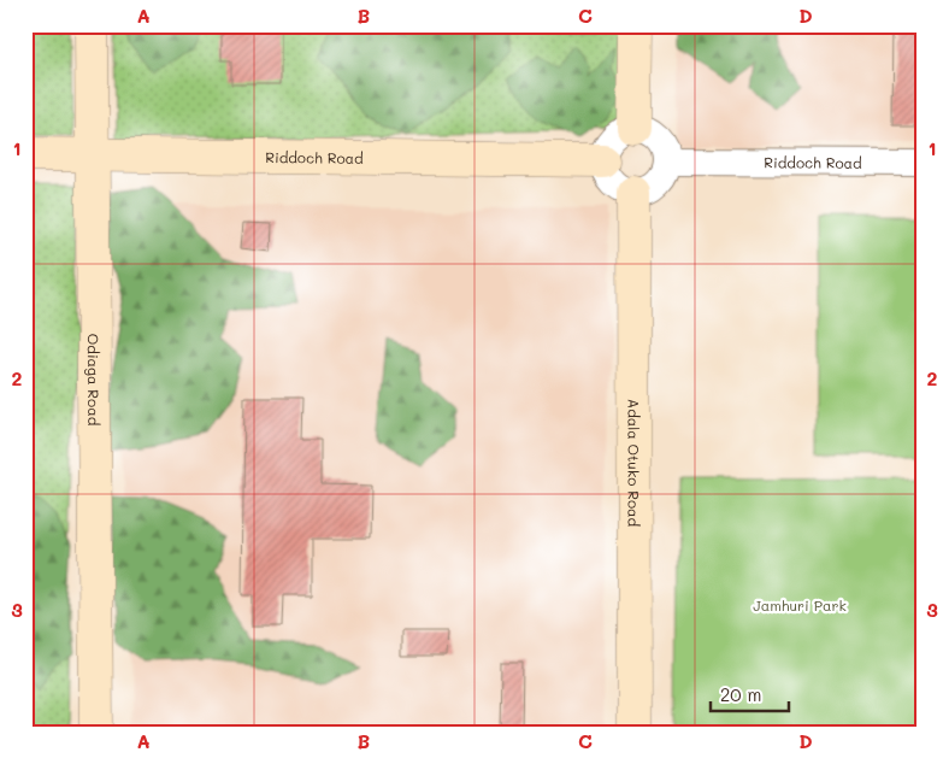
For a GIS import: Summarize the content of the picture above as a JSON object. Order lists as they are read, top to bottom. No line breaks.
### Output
{"streets":{"street":["Riddoch Road","Odiaga Road","Adala Otuko Road"]},"crossings":[["Riddoch Road","Odiaga Road"],["Riddoch Road","Adala Otuko Road"]],"parks":["Jamhuri Park"],"scale_bar":"20 m","grid":{"columns":["A","B","C","D"],"rows":["1","2","3"]}}
